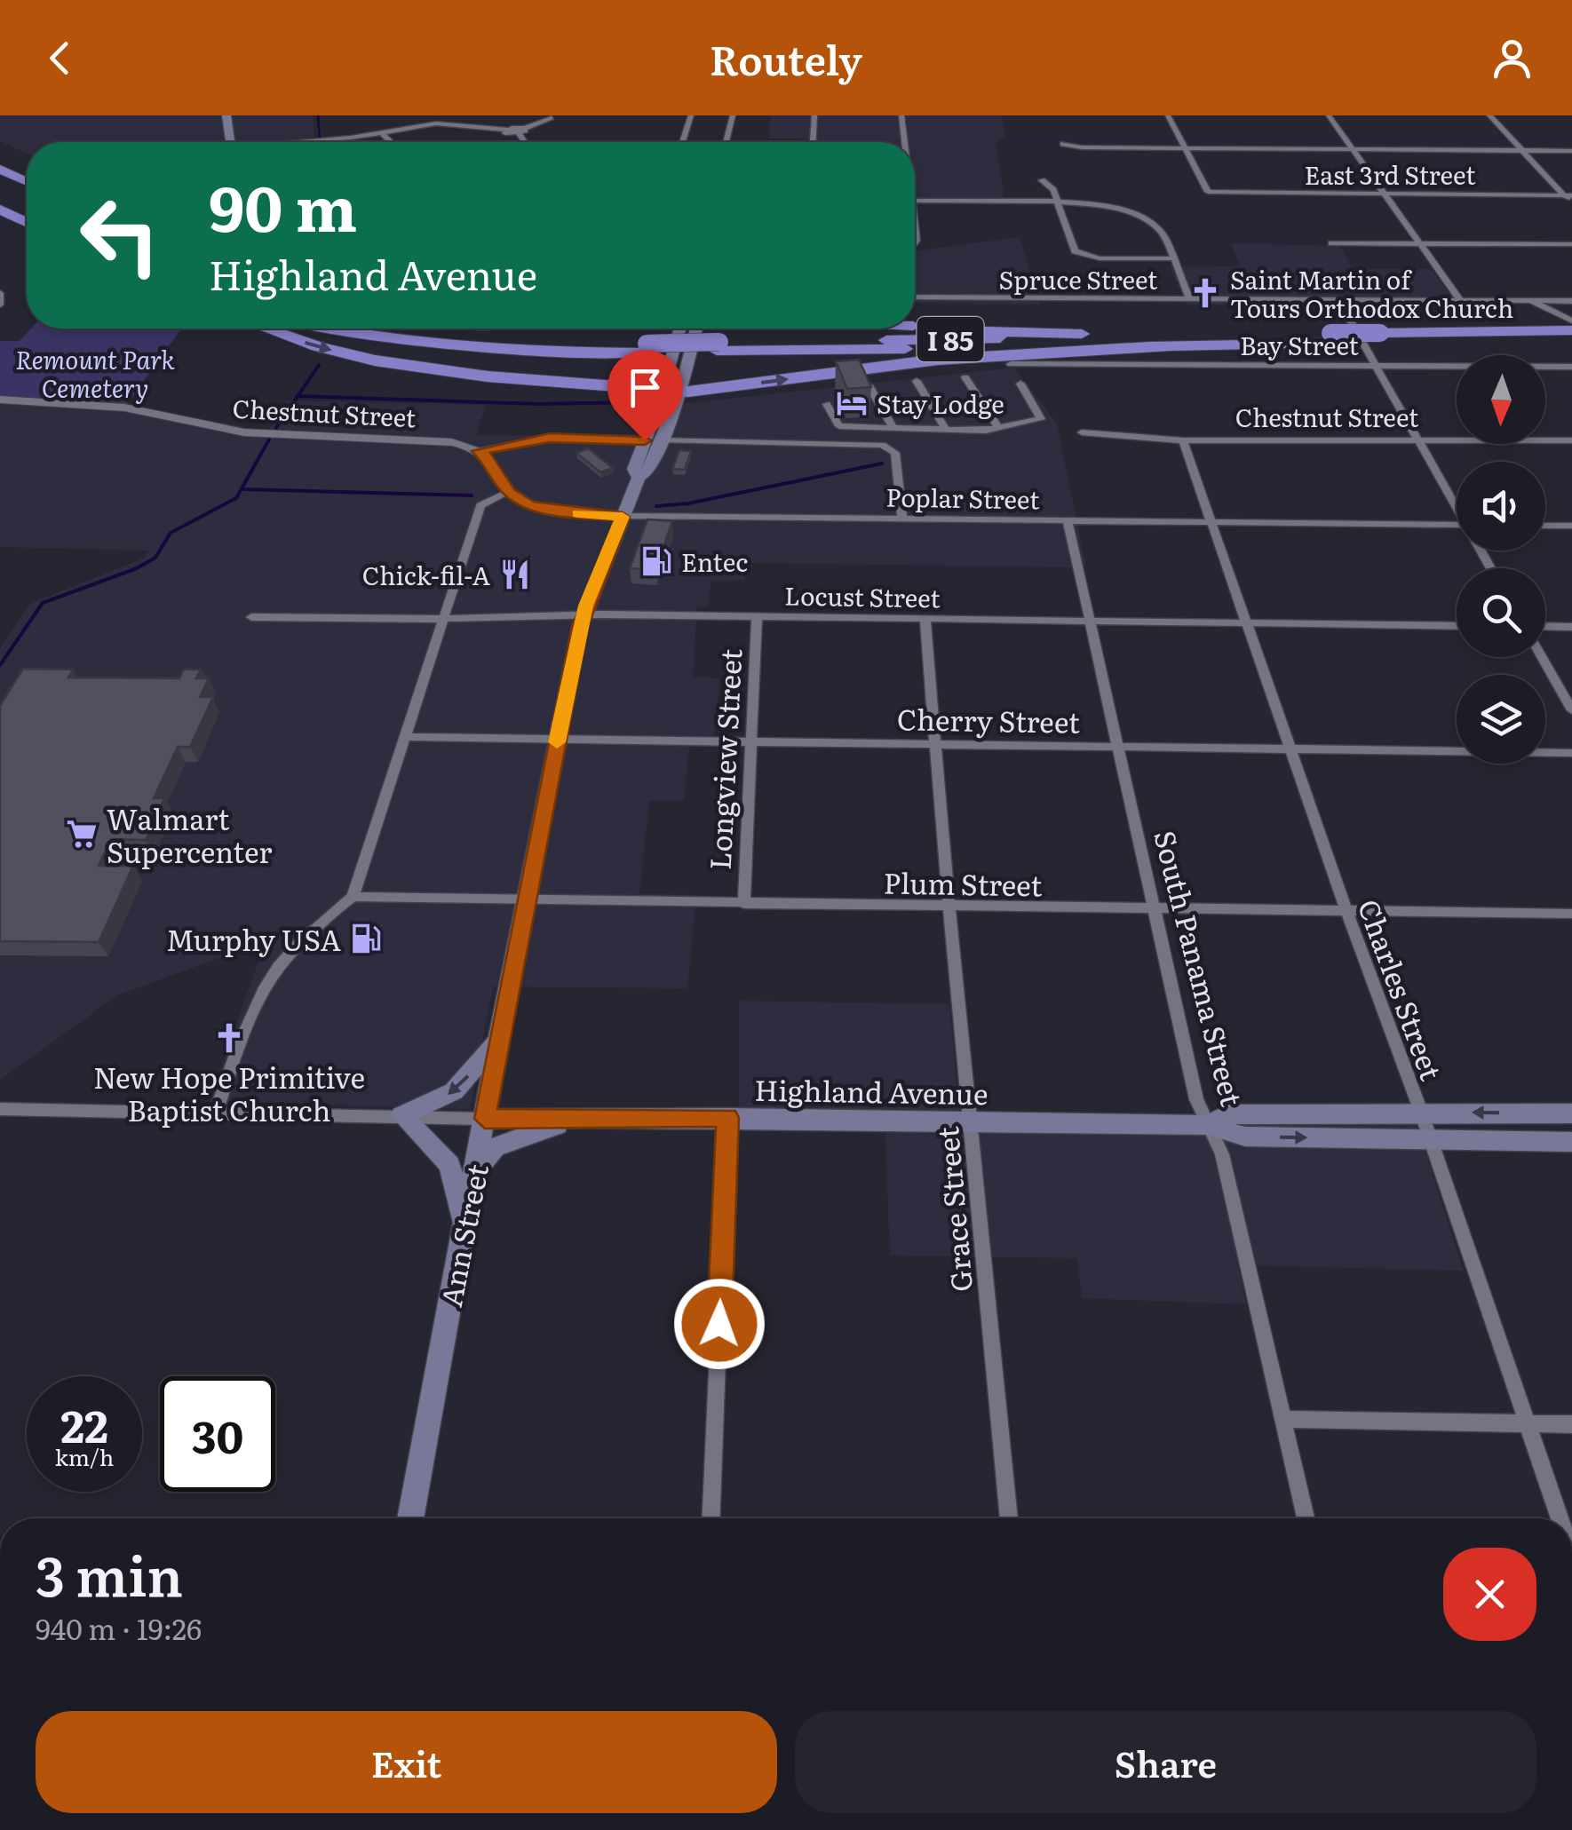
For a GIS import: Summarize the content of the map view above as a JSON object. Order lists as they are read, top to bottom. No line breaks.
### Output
{"streets":{"highway":["I 85"],"main road":["Highland Avenue","Ann Street"],"street":["East 3rd Street","Spruce Street","Bay Street","Chestnut Street","Poplar Street","Locust Street","Cherry Street","Longview Street","Plum Street","South Panama Street","Charles Street","Grace Street"]},"crossings":[["Chestnut Street","Charles Street"],["Chestnut Street","Ann Street"],["Poplar Street","South Panama Street"],["Poplar Street","Charles Street"],["Poplar Street","Ann Street"],["Locust Street","Longview Street"],["Locust Street","South Panama Street"],["Locust Street","Charles Street"],["Locust Street","Grace Street"],["Locust Street","Ann Street"],["Cherry Street","Longview Street"],["Cherry Street","South Panama Street"],["Cherry Street","Charles Street"],["Cherry Street","Grace Street"],["Cherry Street","Ann Street"],["Longview Street","Plum Street"],["Plum Street","South Panama Street"],["Plum Street","Charles Street"],["Plum Street","Grace Street"],["Plum Street","Ann Street"],["South Panama Street","Highland Avenue"],["Charles Street","Highland Avenue"],["Highland Avenue","Grace Street"],["Highland Avenue","Ann Street"]],"parks":["Remount Park Cemetery"],"places":{"church":["Saint Martin of Tours Orthodox Church","New Hope Primitive Baptist Church"],"hotel":["Stay Lodge"],"fuel station":["Entec","Murphy USA"],"restaurant":["Chick-fil-A"],"supermarket":["Walmart Supercenter"]},"north":"bottom","page":{"header":"Routely","turn":["90 m","Highland Avenue"],"speed":"22 km/h","limit":"30","heading":["3 min","940 m · 19:26"],"buttons":["Exit","Share"]}}
